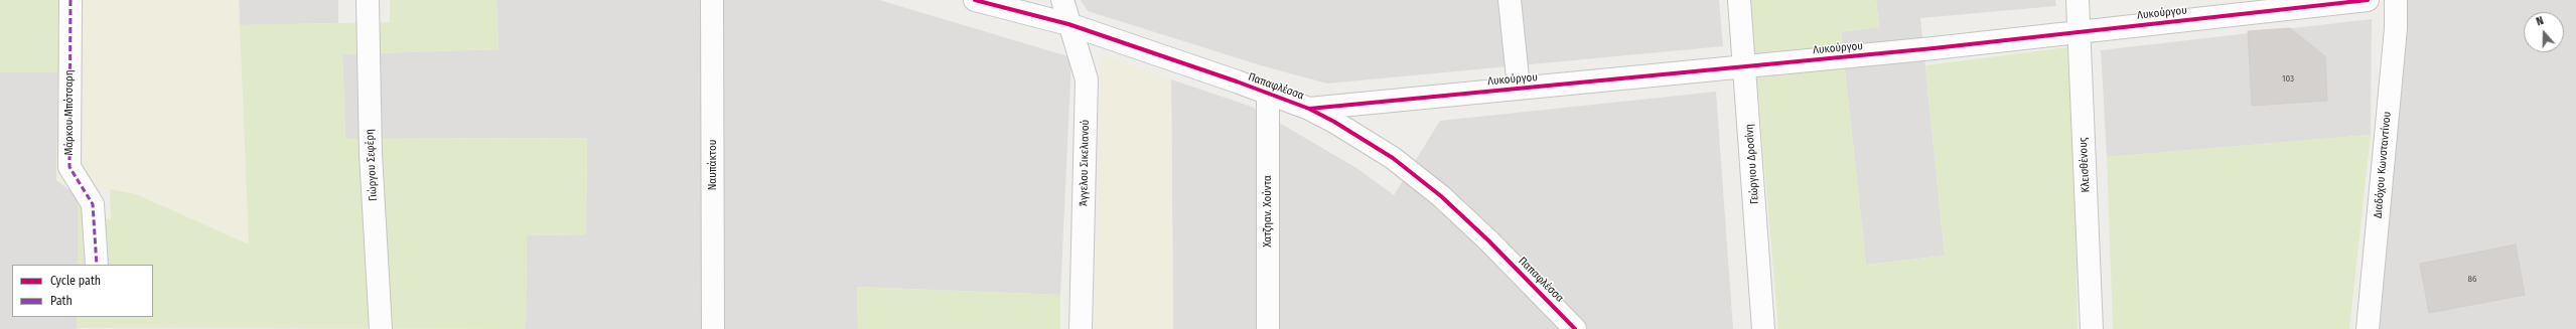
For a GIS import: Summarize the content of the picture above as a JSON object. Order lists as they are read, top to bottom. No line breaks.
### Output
{"streets":{"street":["Λυκούργου","Παπαφλέσσα","Μάρκου Μπότσαρη","Άγγελου Σικελιανού","Γεώργιου Δροσίνη","Γιώργου Σεφέρη","Ναυπάκτου","Κλεισθένους","Διαδόχου Κωνσταντίνου","Χατζηαν. Χούντα"]},"crossings":[["Λυκούργου","Παπαφλέσσα"],["Λυκούργου","Γεώργιου Δροσίνη"],["Λυκούργου","Κλεισθένους"],["Παπαφλέσσα","Άγγελου Σικελιανού"],["Παπαφλέσσα","Χατζηαν. Χούντα"]],"house_numbers":["103","86"],"legend":["Cycle path","Path"],"north":"top"}
